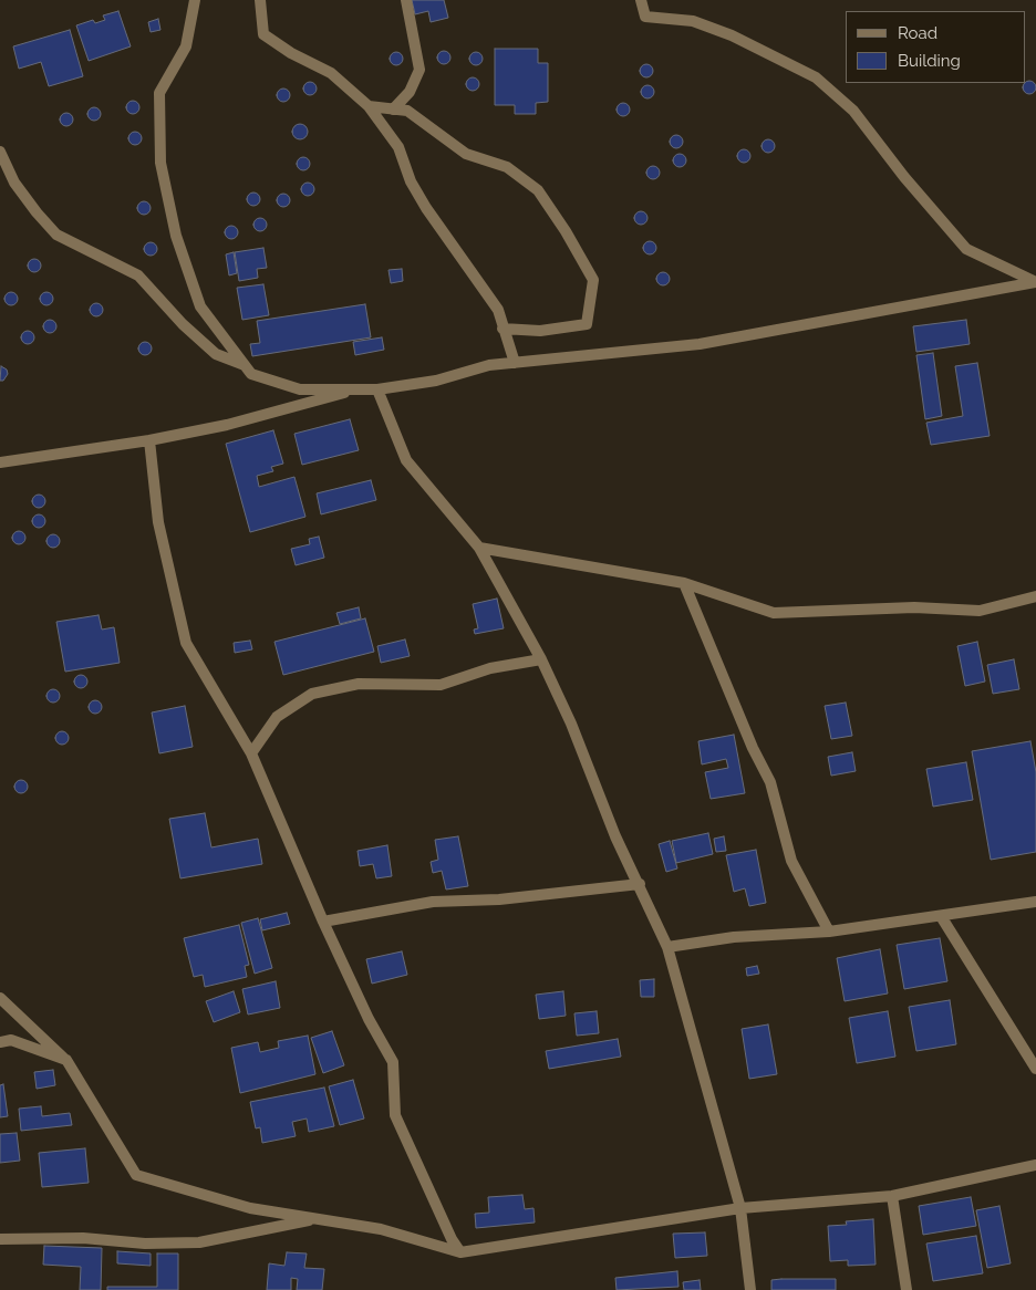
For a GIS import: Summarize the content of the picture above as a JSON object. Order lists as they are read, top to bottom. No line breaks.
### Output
{"legend":["Road","Building"]}
